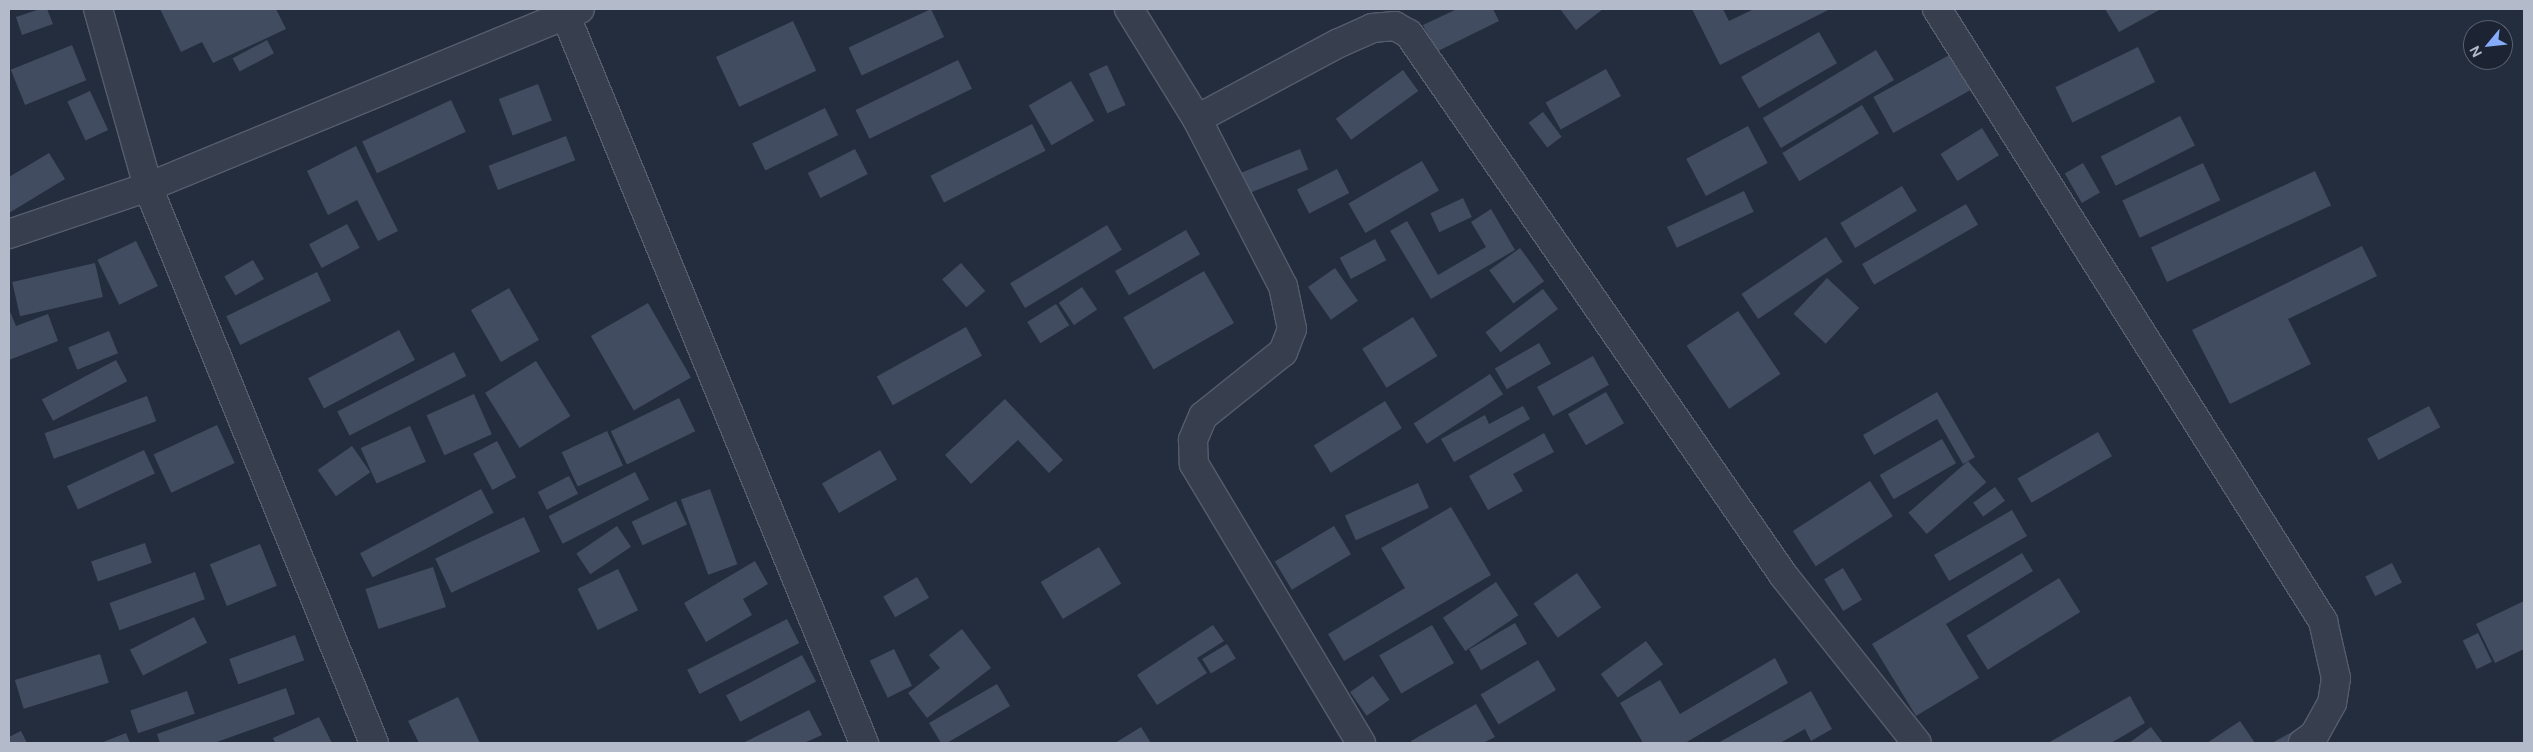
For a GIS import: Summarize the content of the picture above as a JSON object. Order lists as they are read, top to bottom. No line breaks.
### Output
{"north":"bottom left"}
